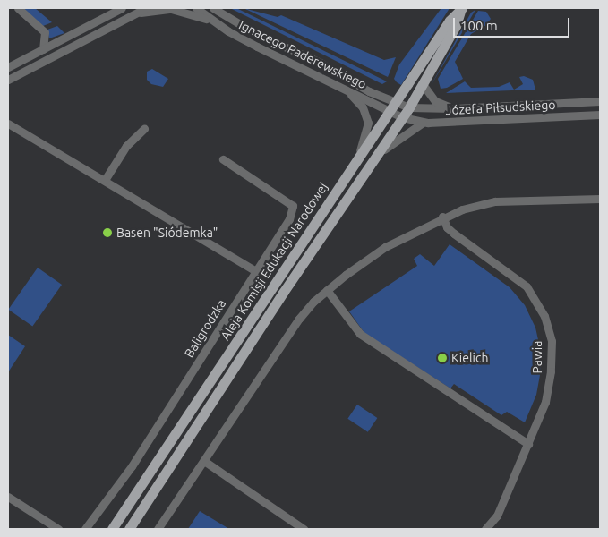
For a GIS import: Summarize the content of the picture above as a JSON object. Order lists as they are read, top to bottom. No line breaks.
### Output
{"streets":{"main road":["Aleja Komisji Edukacji Narodowej"],"street":["Ignacego Paderewskiego","Józefa Piłsudskiego","Baligrodzka","Pawia"]},"crossings":[["Ignacego Paderewskiego","Józefa Piłsudskiego"],["Ignacego Paderewskiego","Aleja Komisji Edukacji Narodowej"],["Józefa Piłsudskiego","Aleja Komisji Edukacji Narodowej"]],"places":["Basen \"Siódemka\"","Kielich"],"scale_bar":"100 m"}
